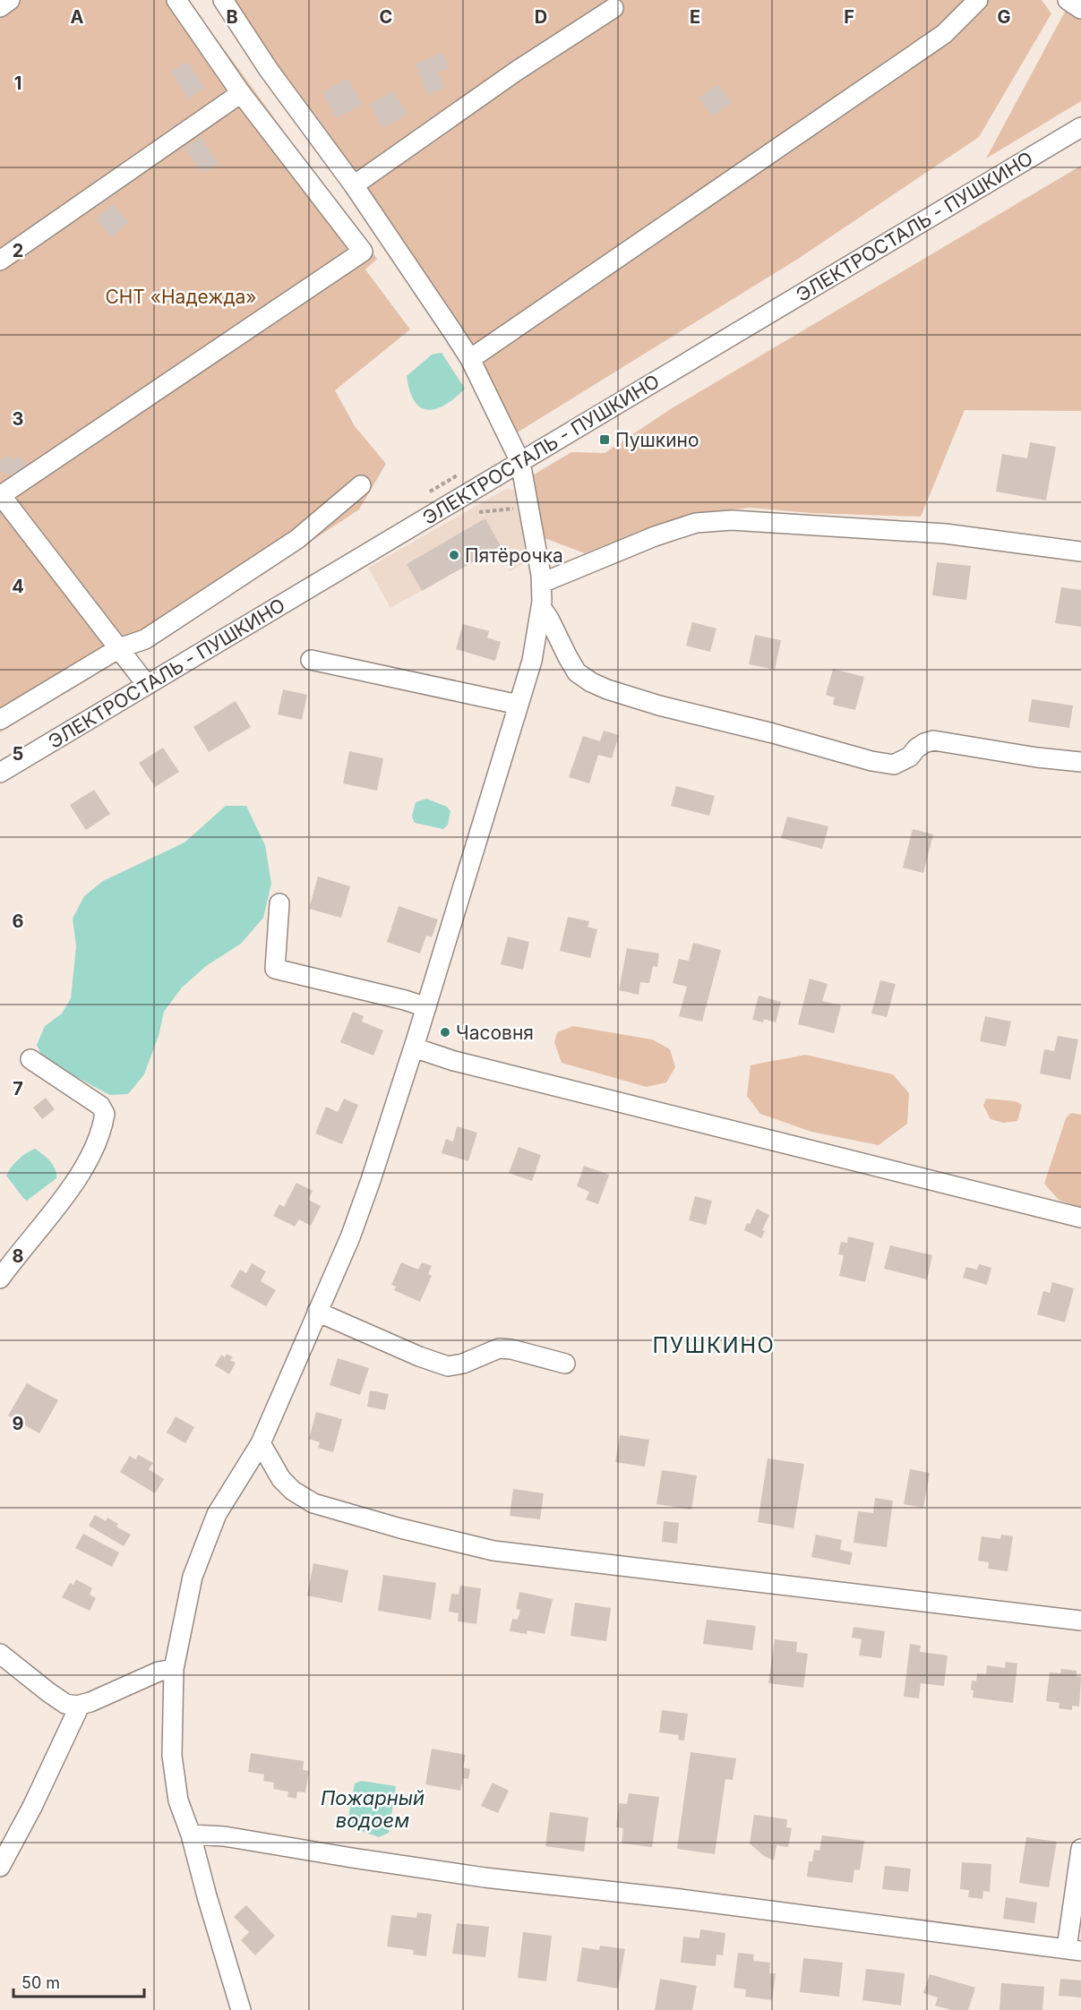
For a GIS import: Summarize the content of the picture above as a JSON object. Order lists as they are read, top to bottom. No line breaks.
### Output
{"streets":{"street":["ЭЛЕКТРОСТАЛЬ - ПУШКИНО"]},"districts":["ПУШКИНО"],"water":["Пожарный водоем"],"parks":["СНТ «Надежда»"],"places":{"transit":["Пушкино"],"other":["Пятёрочка","Часовня"]},"scale_bar":"50 m","grid":{"columns":["A","B","C","D","E","F","G"],"rows":["1","2","3","4","5","6","7","8","9"]}}
